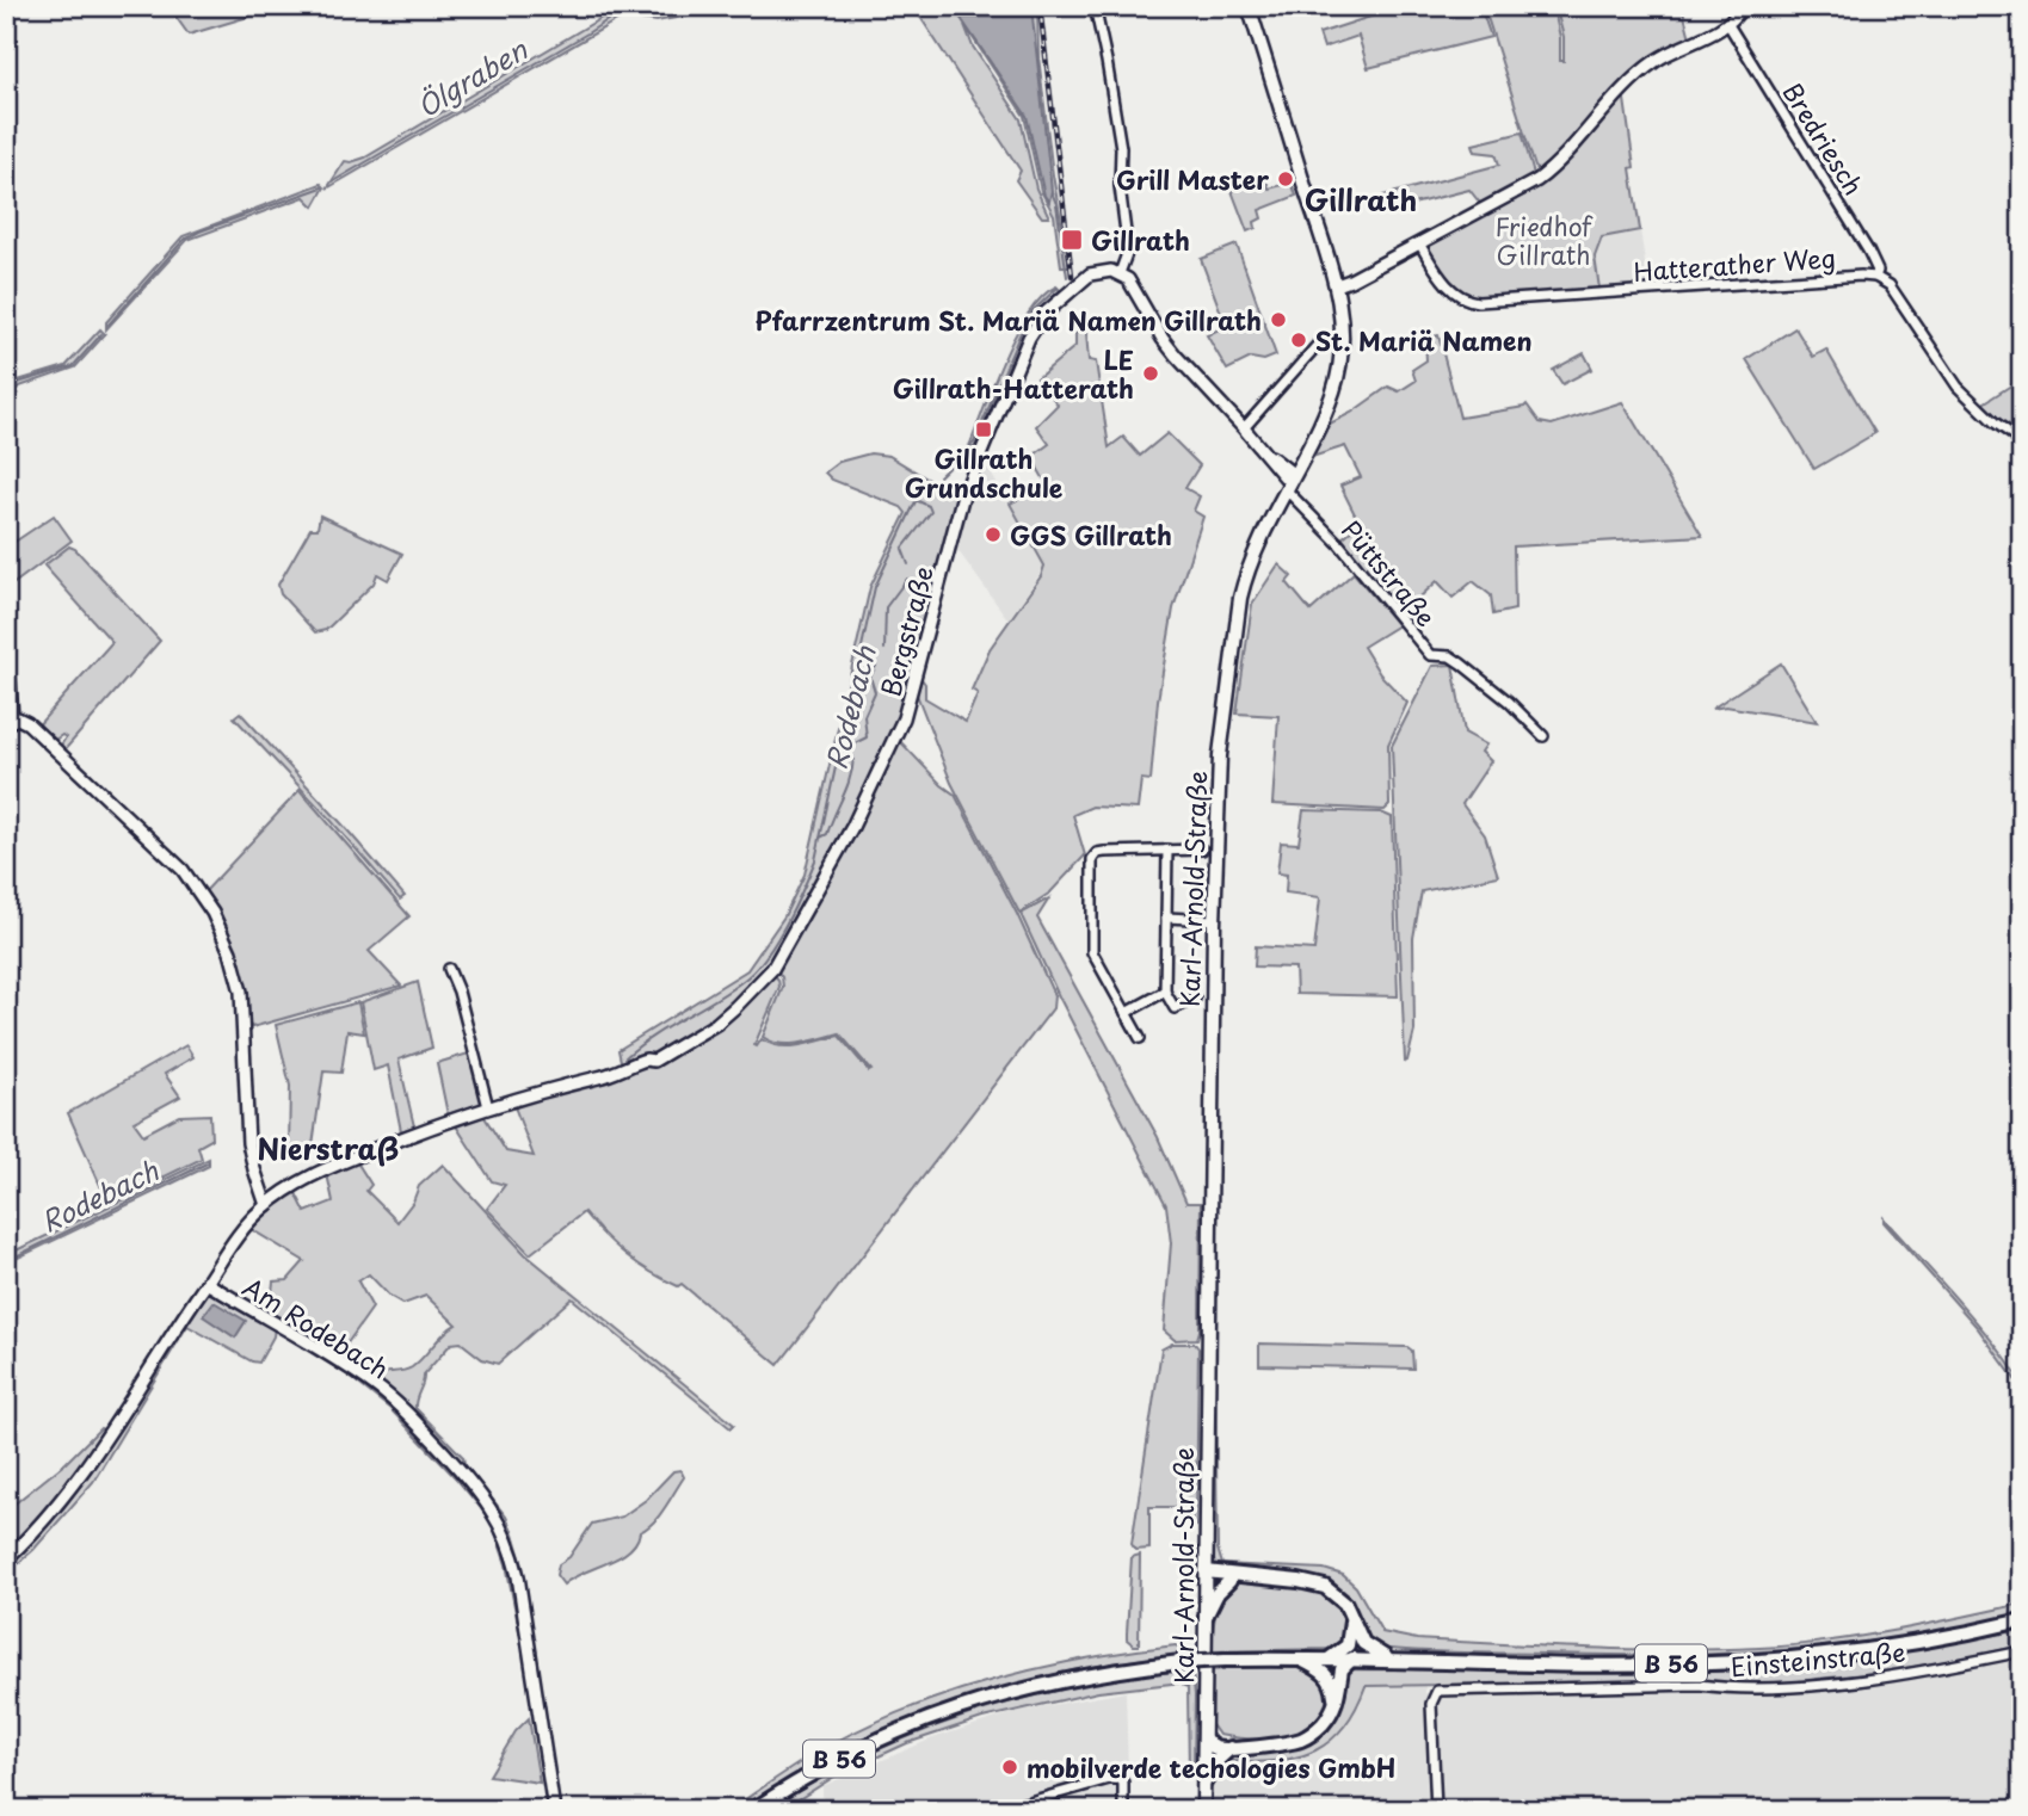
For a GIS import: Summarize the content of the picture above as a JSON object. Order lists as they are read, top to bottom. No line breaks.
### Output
{"streets":{"highway":["B 56"],"main road":["Karl-Arnold-Straße"],"street":["Bredriesch","Hatterather Weg","Püttstraße","Bergstraße","Am Rodebach","Einsteinstraße"]},"crossings":[["Bredriesch","Hatterather Weg"],["Püttstraße","Karl-Arnold-Straße"],["Bergstraße","Am Rodebach"]],"districts":["Gillrath","Nierstraß"],"water":["Ölgraben","Rodebach"],"parks":["Friedhof Gillrath"],"places":{"other":["Grill Master","Pfarrzentrum St. Mariä Namen Gillrath","St. Mariä Namen","LE Gillrath-Hatterath","GGS Gillrath","mobilverde techologies GmbH"],"transit":["Gillrath","Gillrath Grundschule"]}}
